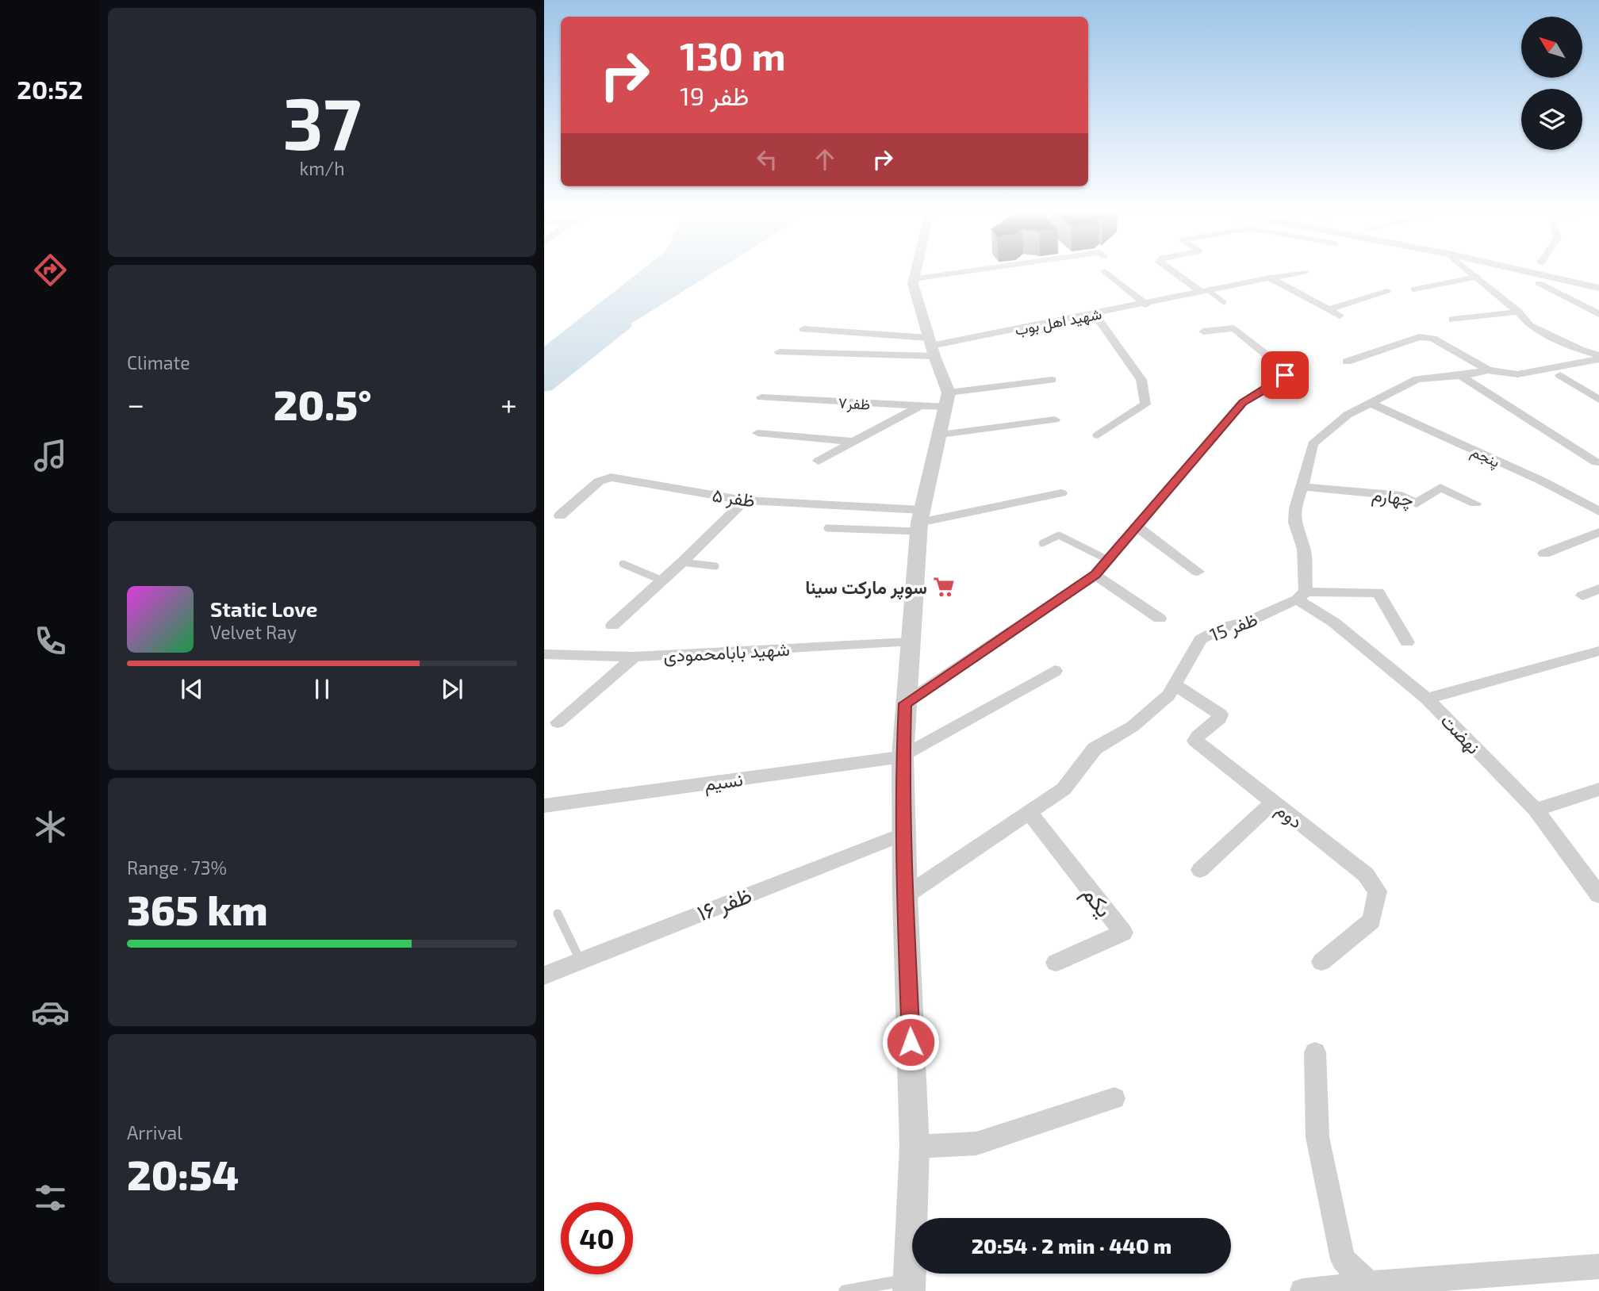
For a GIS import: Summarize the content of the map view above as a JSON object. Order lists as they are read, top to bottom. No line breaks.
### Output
{"streets":{"street":["شهید اهل بوب","ظفر۷","پنجم","چهارم","ظفر ۵","ظفر 15","شهید بابامحمودی","نهضت","نسیم","دوم","یکم","ظفر ۱۶"]},"crossings":[["ظفر 15","نهضت"],["ظفر 15","دوم"],["ظفر 15","یکم"]],"places":{"supermarket":["سوپر مارکت سینا"]},"north":"top left","page":{"tabs":"20:52","tile":[["37","km/h"],"Climate",["Range · 73%","365 km"],["Arrival","20:54"]],"turn":["130 m","ظفر 19"],"heat":["−","20.5°","+"],"song":["Static Love","Velvet Ray"],"limit":"40","trip":"20:54 · 2 min · 440 m"}}
